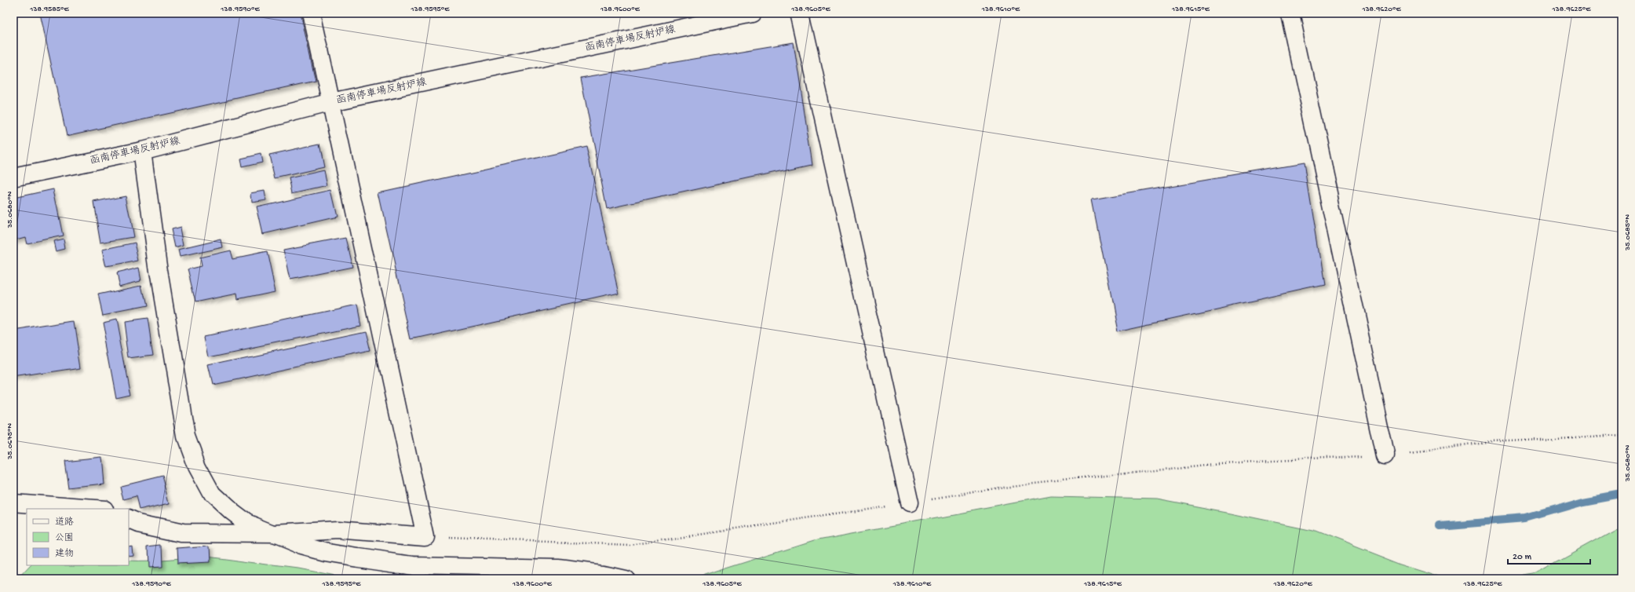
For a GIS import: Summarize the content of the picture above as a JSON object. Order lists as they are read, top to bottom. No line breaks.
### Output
{"streets":{"street":["函南停車場反射炉線"]},"legend":["道路","公園","建物"],"scale_bar":"20 m","coordinates":["138.9585°E","138.9590°E","138.9595°E","138.9600°E","138.9605°E","138.9610°E","138.9615°E","138.9620°E","138.9625°E","35.0680°N","35.0685°N","35.0675°N"]}
